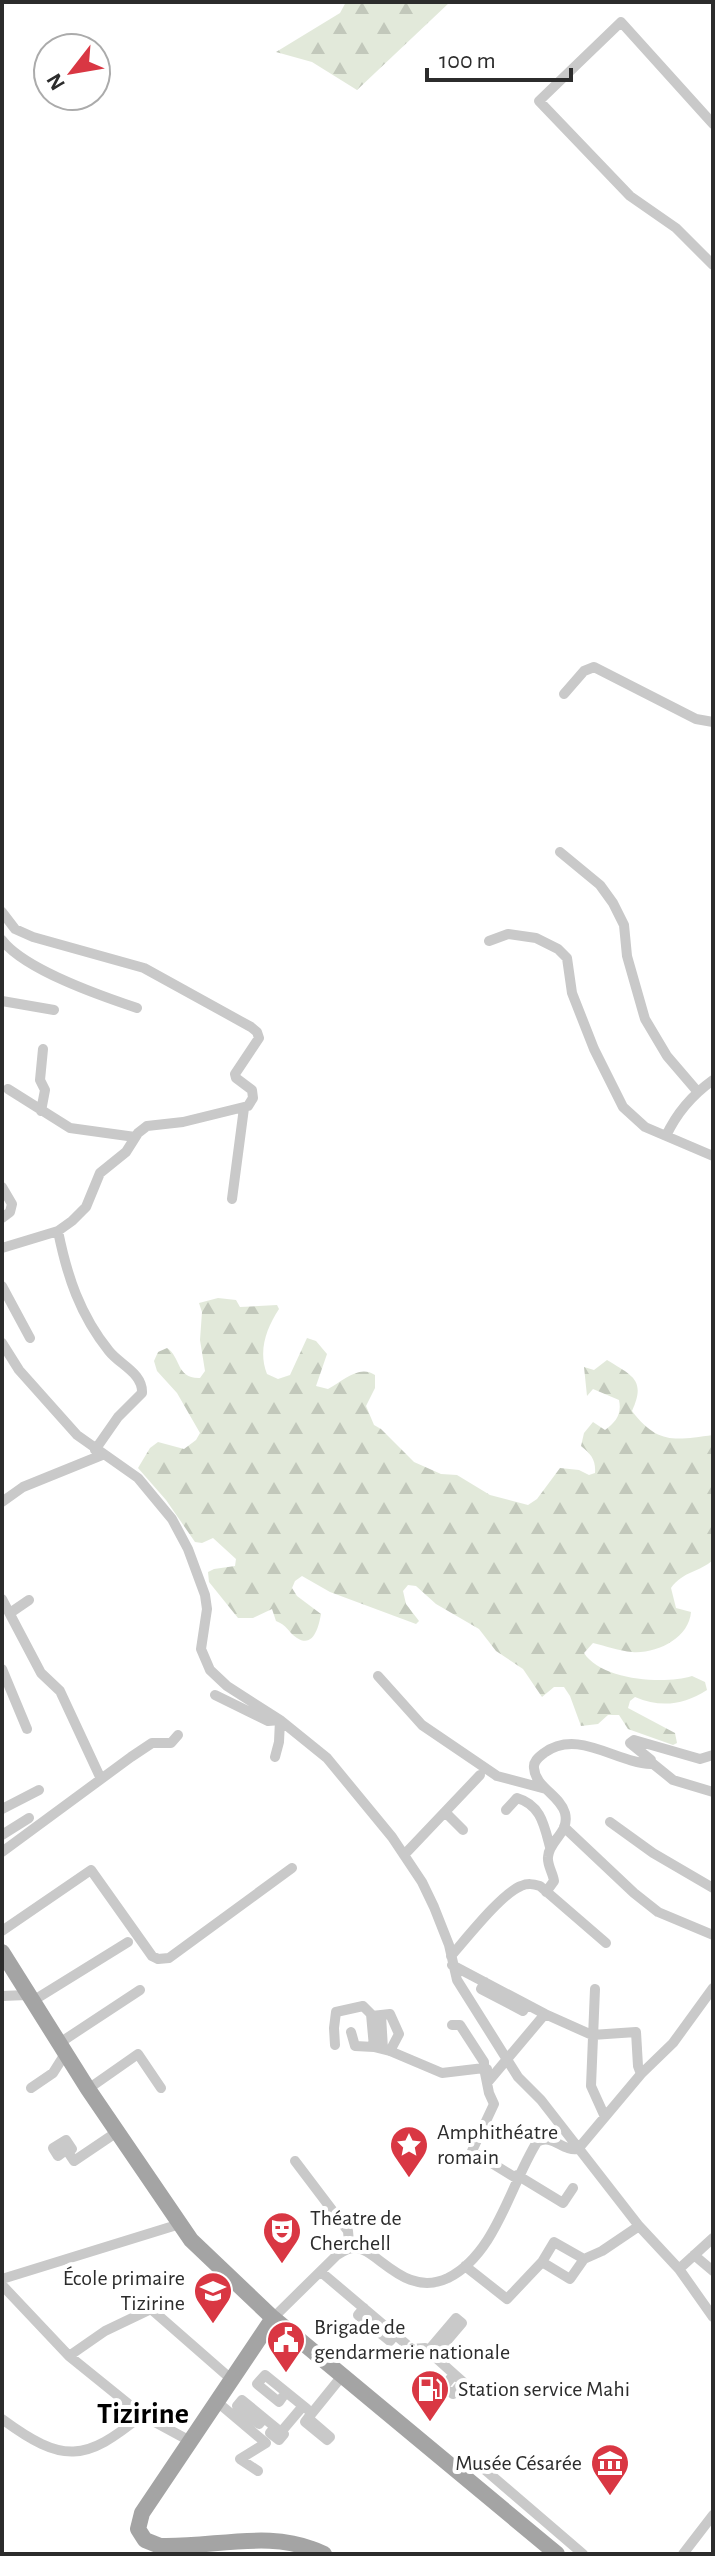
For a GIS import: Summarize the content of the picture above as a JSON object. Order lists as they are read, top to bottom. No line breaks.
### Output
{"districts":["Tizirine"],"places":{"place":["Amphithéatre romain"],"theatre":["Théatre de Cherchell"],"school or university":["École primaire Tizirine"],"public building":["Brigade de gendarmerie nationale"],"fuel station":["Station service Mahi"],"museum":["Musée Césarée"]},"scale_bar":"100 m","north":"bottom left"}
